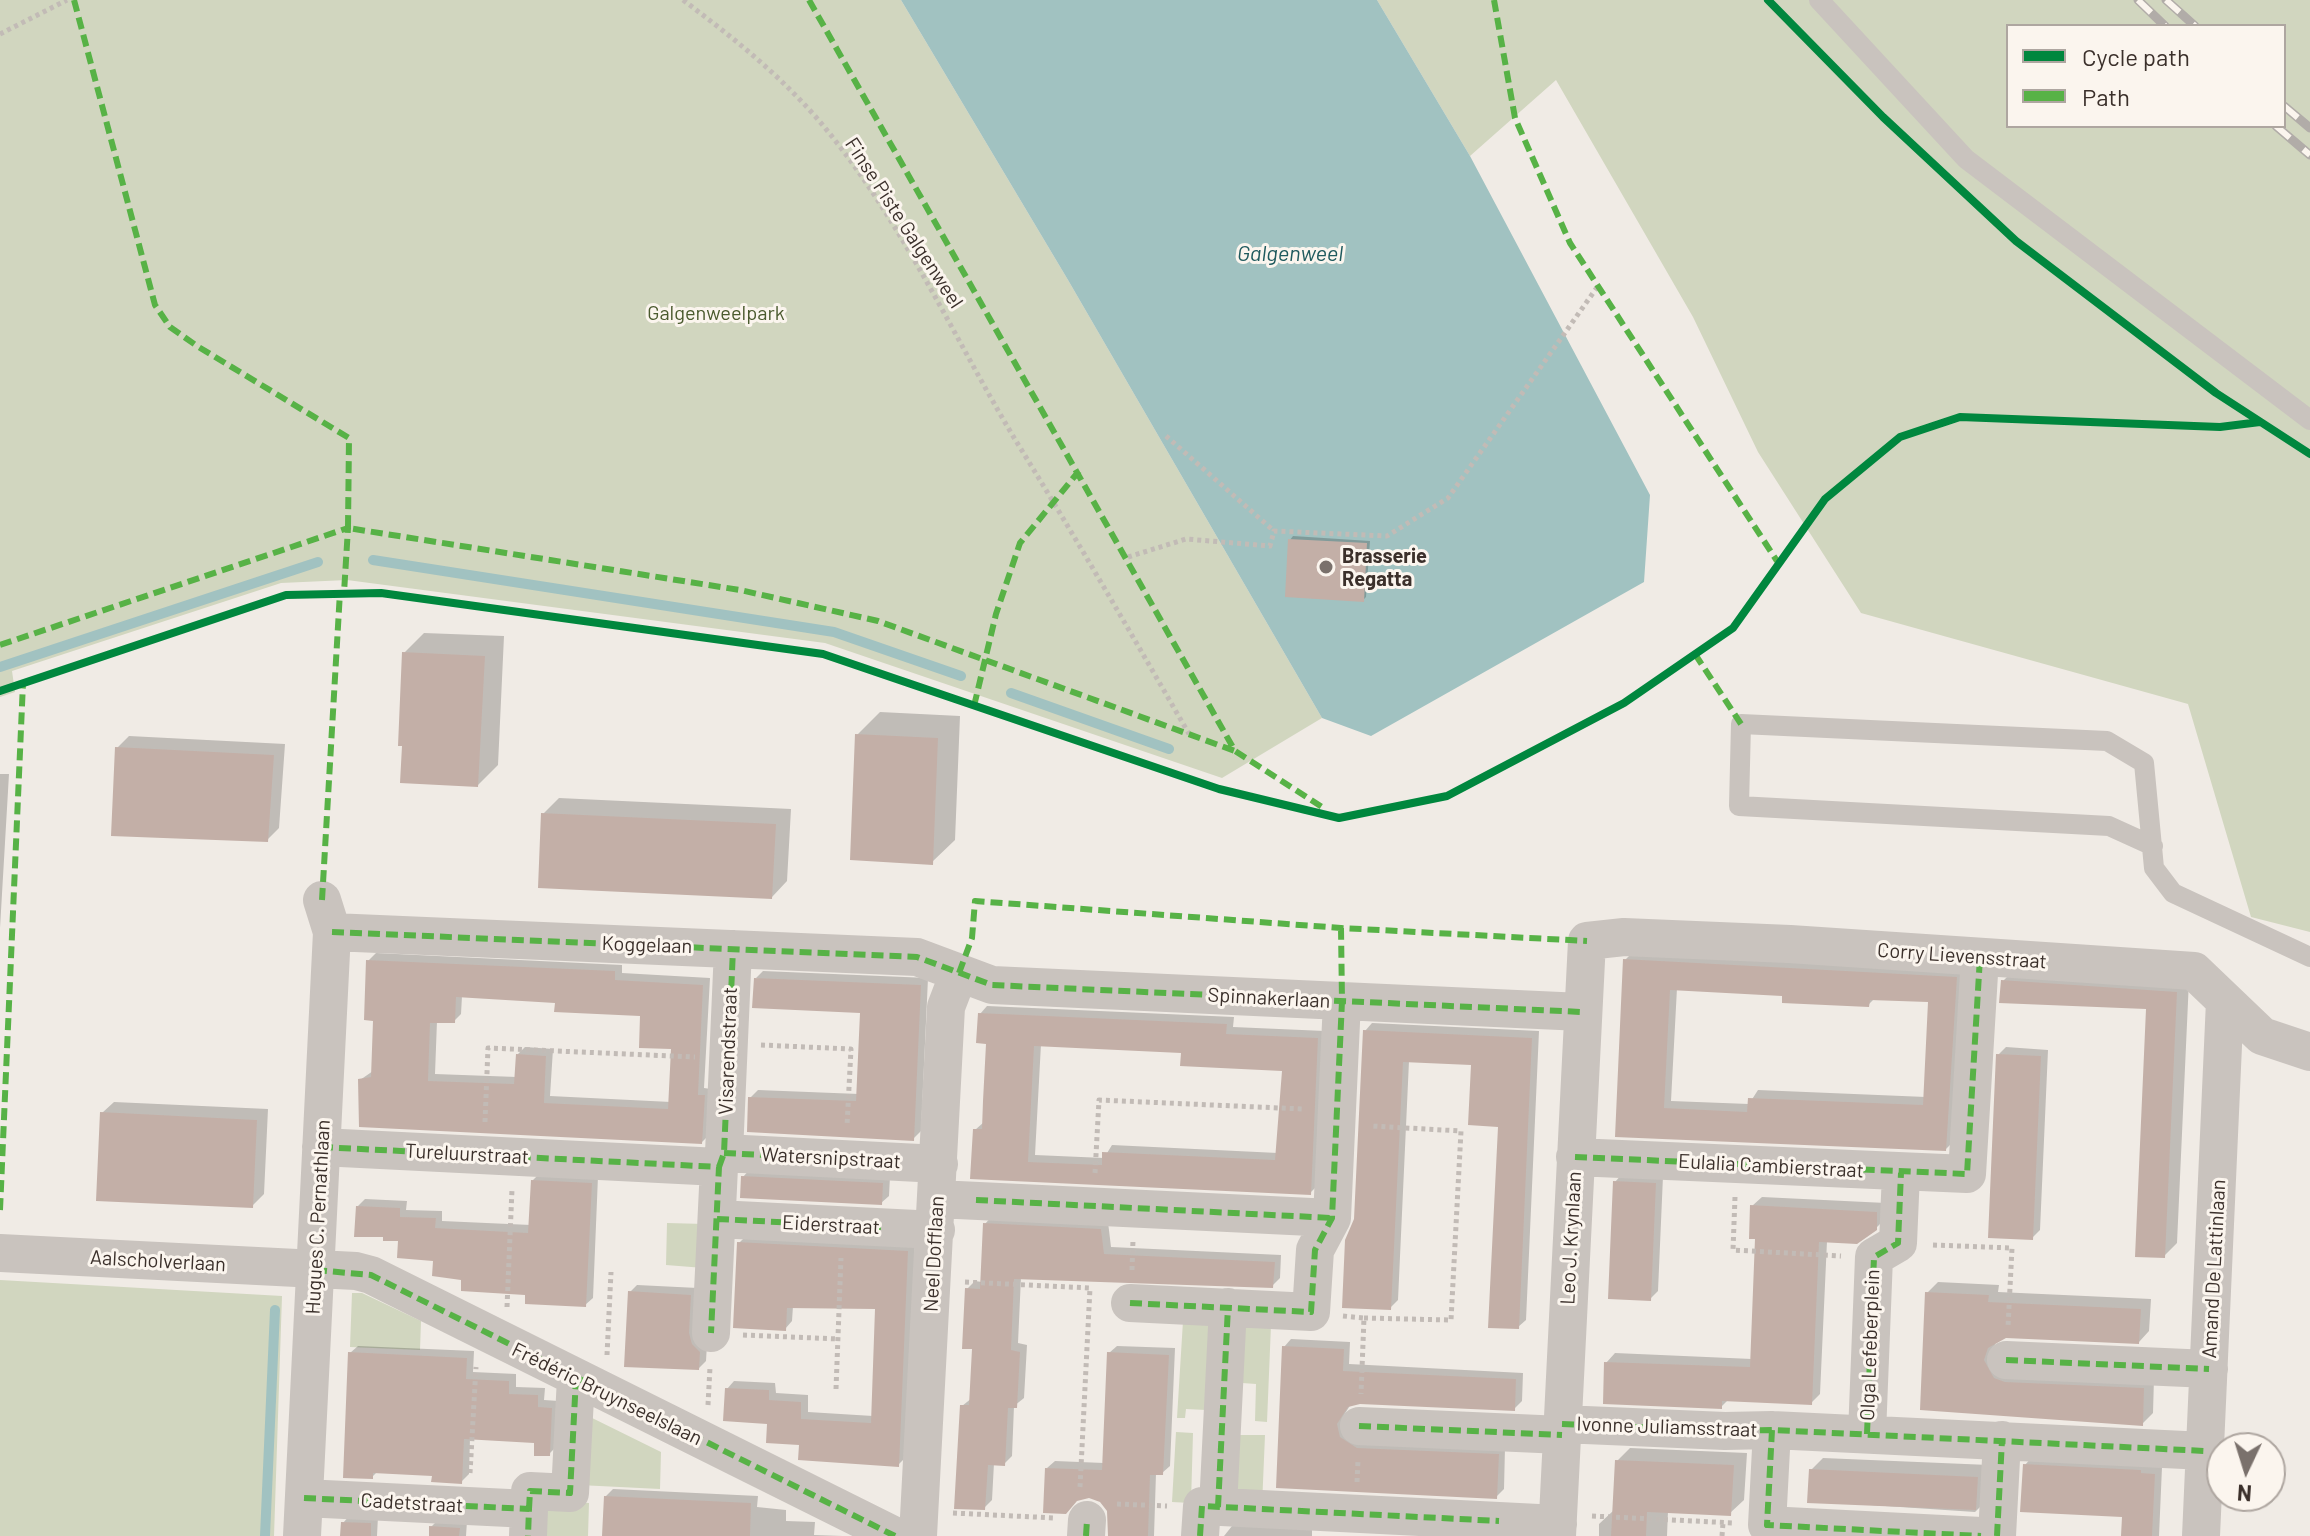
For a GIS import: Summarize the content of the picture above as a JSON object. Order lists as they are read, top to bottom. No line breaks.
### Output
{"streets":{"street":["Koggelaan","Corry Lievensstraat","Spinnakerlaan","Visarendstraat","Tureluurstraat","Watersnipstraat","Eulalia Cambierstraat","Hugues C. Pernathlaan","Eiderstraat","Leo J. Krynlaan","Neel Dofflaan","Aalscholverlaan","Amand De Lattinlaan","Olga Lefeberplein","Frédéric Bruynseelslaan","Ivonne Juliamsstraat","Cadetstraat"],"path":["Finse Piste Galgenweel"]},"crossings":[["Koggelaan","Spinnakerlaan"],["Koggelaan","Visarendstraat"],["Koggelaan","Hugues C. Pernathlaan"],["Koggelaan","Neel Dofflaan"],["Corry Lievensstraat","Eulalia Cambierstraat"],["Corry Lievensstraat","Leo J. Krynlaan"],["Corry Lievensstraat","Amand De Lattinlaan"],["Spinnakerlaan","Leo J. Krynlaan"],["Spinnakerlaan","Neel Dofflaan"],["Visarendstraat","Tureluurstraat"],["Visarendstraat","Watersnipstraat"],["Visarendstraat","Eiderstraat"],["Tureluurstraat","Watersnipstraat"],["Tureluurstraat","Hugues C. Pernathlaan"],["Watersnipstraat","Eiderstraat"],["Watersnipstraat","Neel Dofflaan"],["Eulalia Cambierstraat","Leo J. Krynlaan"],["Eulalia Cambierstraat","Olga Lefeberplein"],["Hugues C. Pernathlaan","Aalscholverlaan"],["Hugues C. Pernathlaan","Frédéric Bruynseelslaan"],["Hugues C. Pernathlaan","Cadetstraat"],["Eiderstraat","Neel Dofflaan"],["Leo J. Krynlaan","Ivonne Juliamsstraat"],["Neel Dofflaan","Frédéric Bruynseelslaan"],["Aalscholverlaan","Frédéric Bruynseelslaan"],["Amand De Lattinlaan","Olga Lefeberplein"],["Olga Lefeberplein","Ivonne Juliamsstraat"]],"water":["Galgenweel"],"parks":["Galgenweelpark"],"places":["Brasserie Regatta"],"legend":["Cycle path","Path"],"north":"bottom"}
